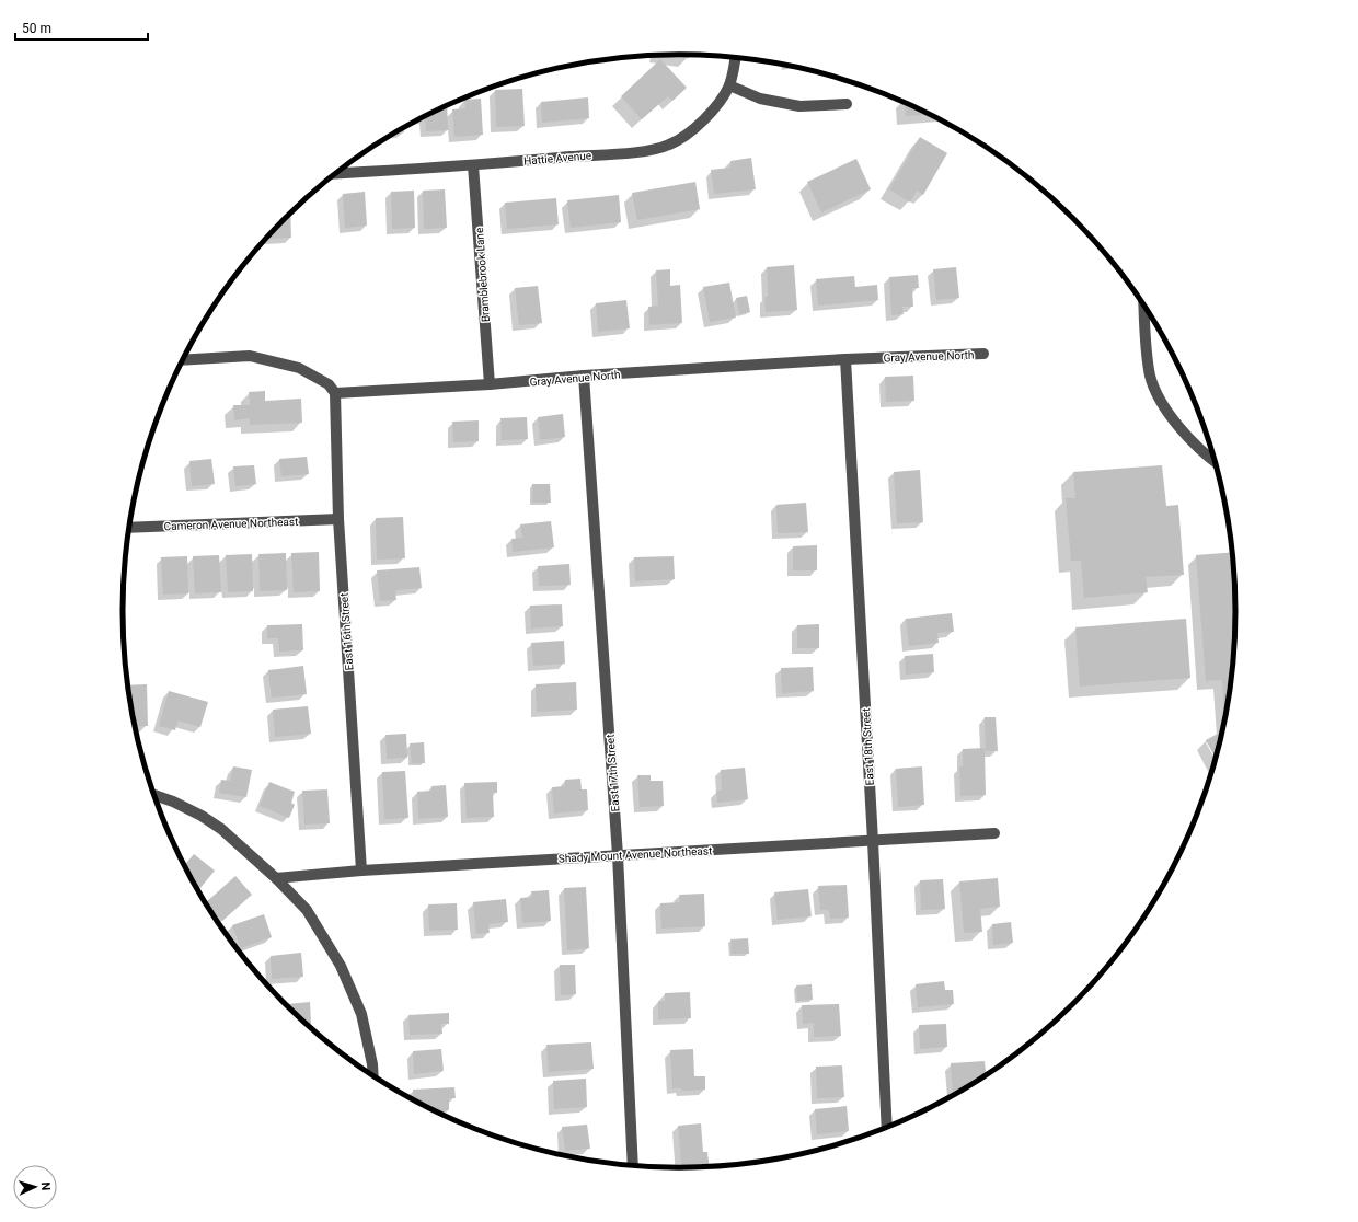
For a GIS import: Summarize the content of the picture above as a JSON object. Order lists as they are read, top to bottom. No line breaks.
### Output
{"streets":{"street":["Hattie Avenue","Bramblebrook Lane","Gray Avenue North","Cameron Avenue Northeast","East 16th Street","East 18th Street","East 17th Street","Shady Mount Avenue Northeast"]},"crossings":[["Hattie Avenue","Bramblebrook Lane"],["Bramblebrook Lane","Gray Avenue North"],["Gray Avenue North","East 16th Street"],["Gray Avenue North","East 18th Street"],["Gray Avenue North","East 17th Street"],["Cameron Avenue Northeast","East 16th Street"],["East 16th Street","Shady Mount Avenue Northeast"],["East 18th Street","Shady Mount Avenue Northeast"],["East 17th Street","Shady Mount Avenue Northeast"]],"scale_bar":"50 m","north":"right"}
